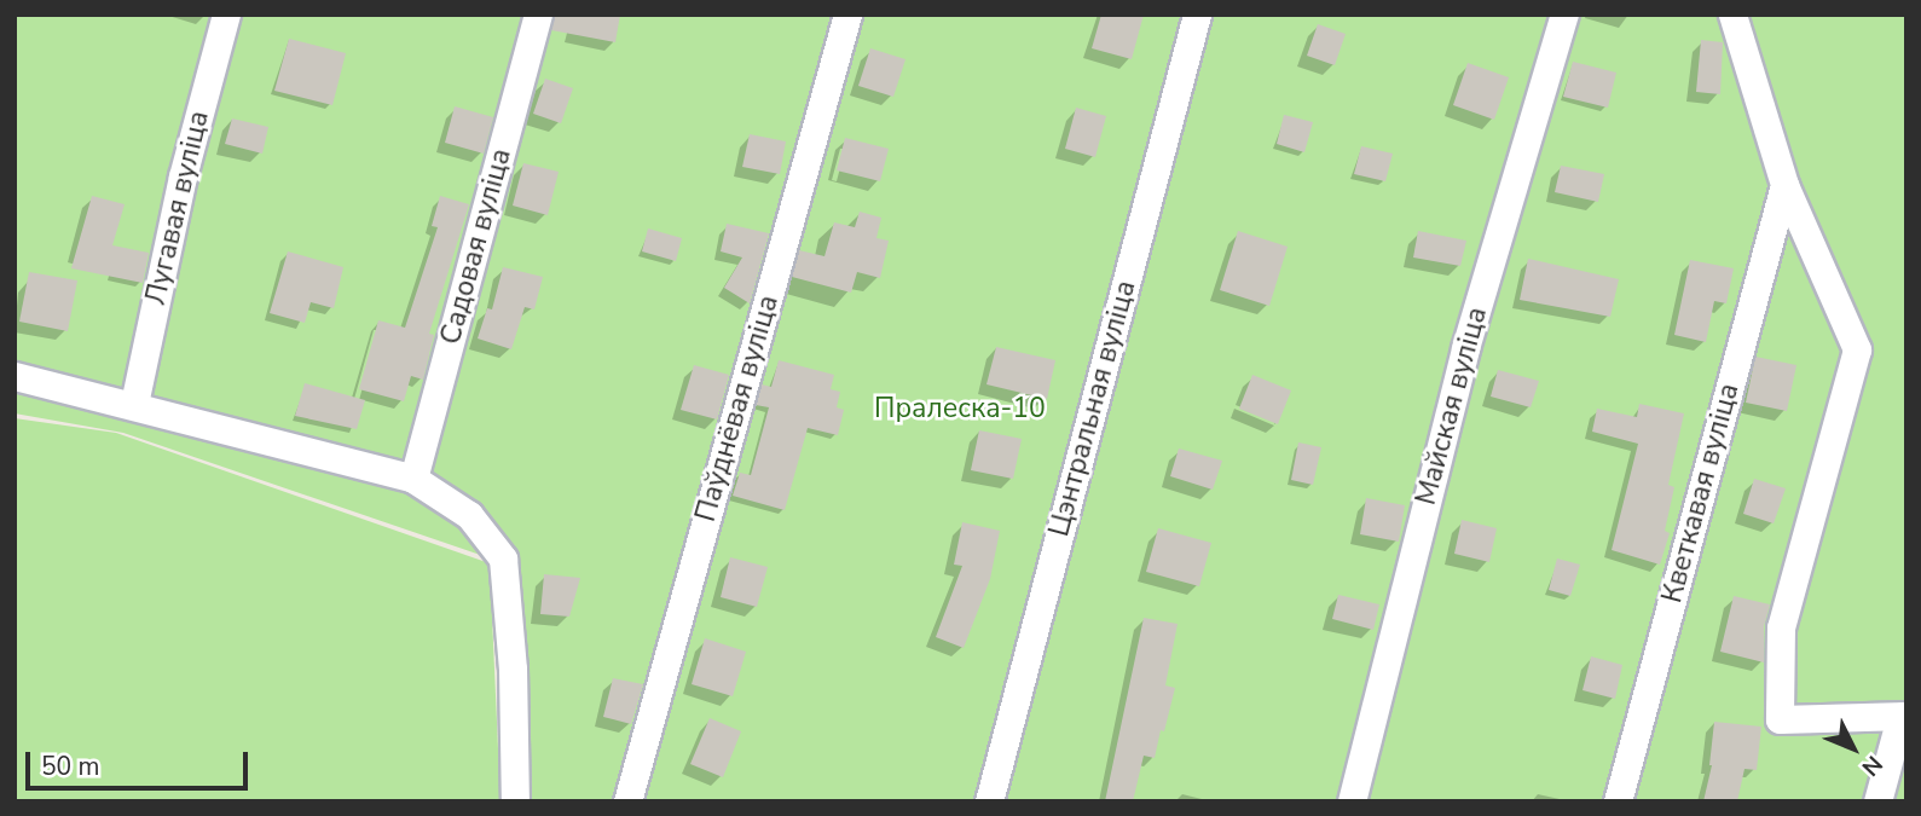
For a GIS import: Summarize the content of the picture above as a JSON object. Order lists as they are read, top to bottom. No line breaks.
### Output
{"streets":{"street":["Лугавая вуліца","Садовая вуліца","Майская вуліца","Паўднёвая вуліца","Цэнтральная вуліца","Кветкавая вуліца"]},"parks":["Пралеска-10"],"scale_bar":"50 m","north":"bottom right"}
